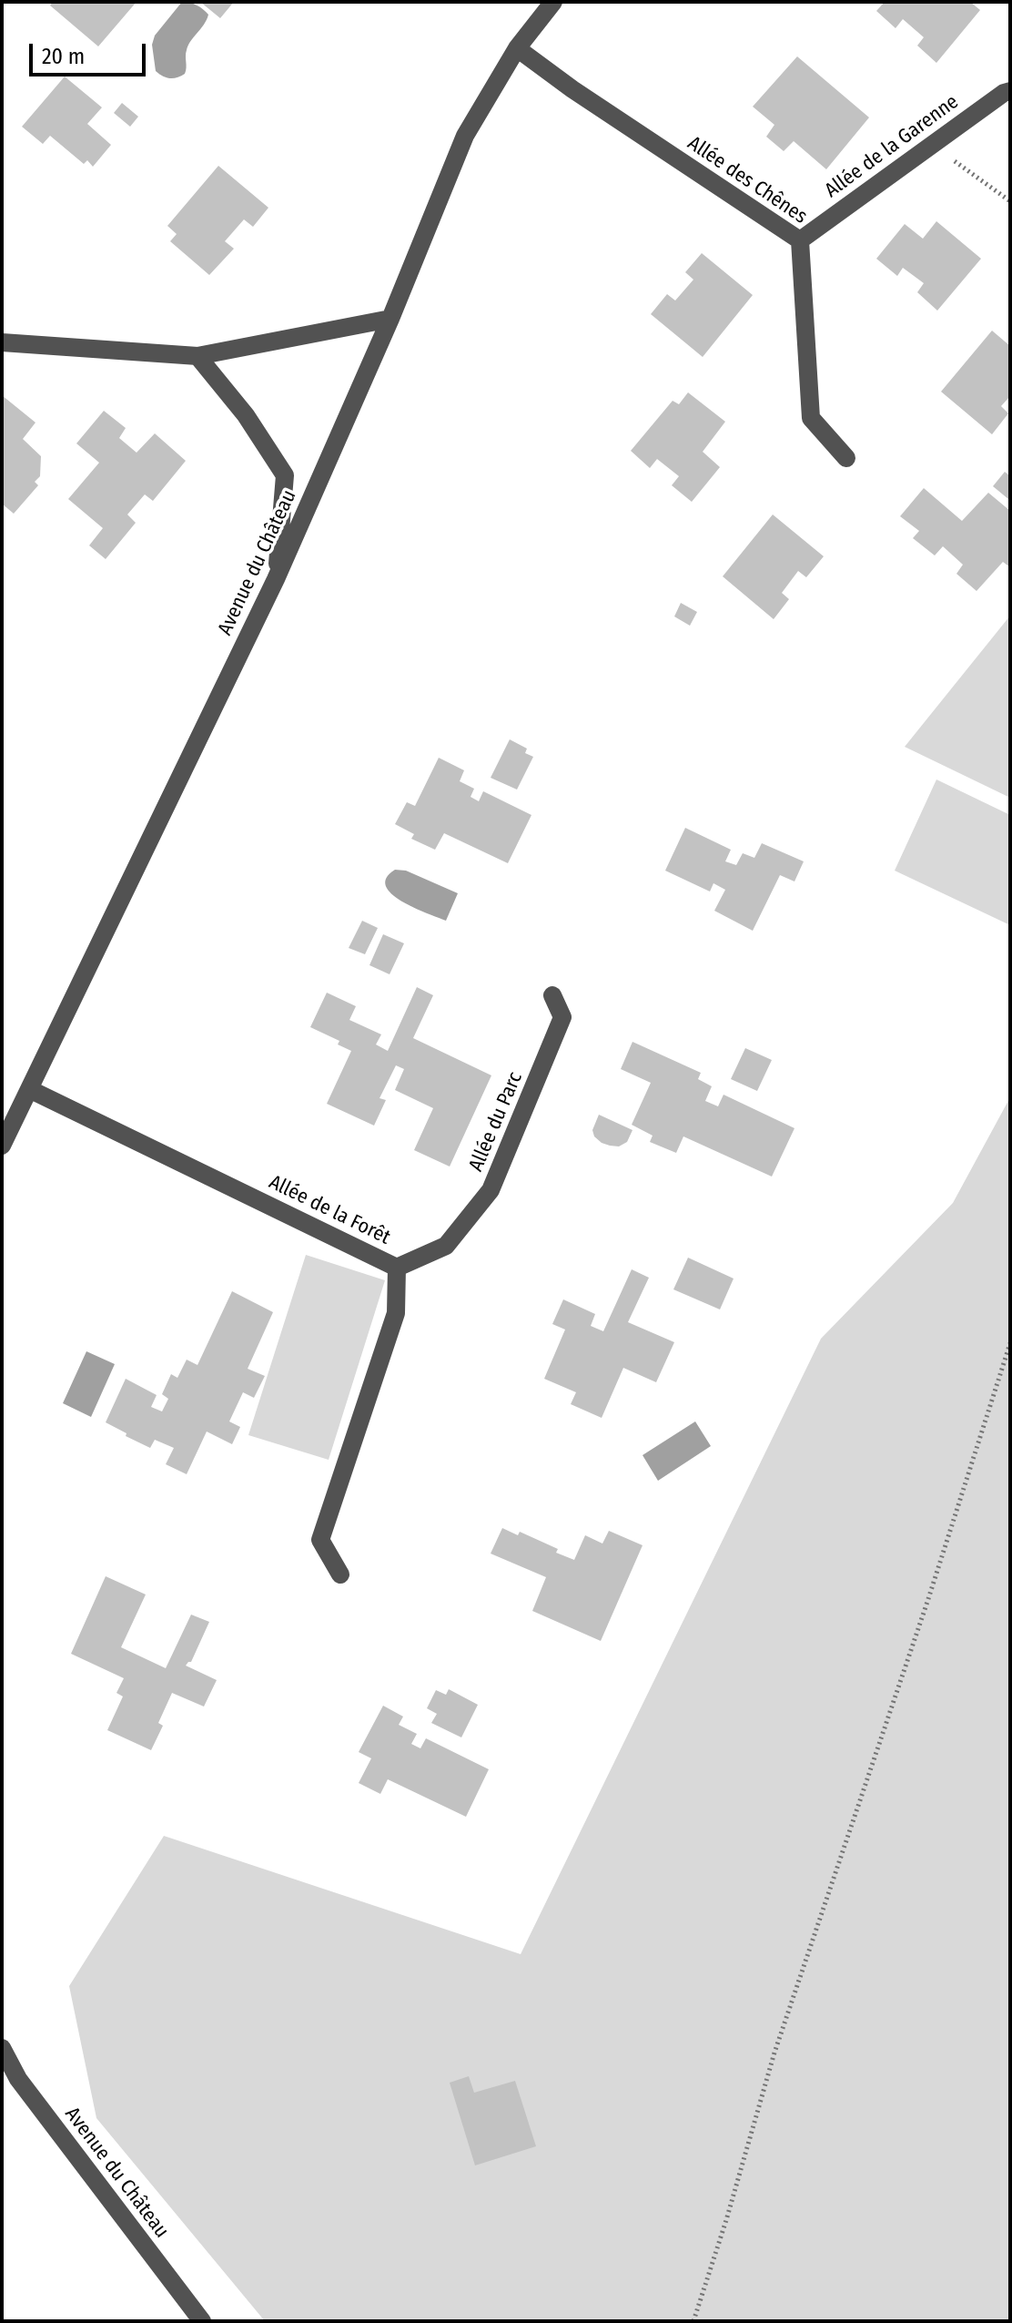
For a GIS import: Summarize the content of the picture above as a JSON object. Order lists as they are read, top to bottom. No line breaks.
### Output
{"streets":{"street":["Allée de la Garenne","Allée des Chênes","Avenue du Château","Allée du Parc","Allée de la Forêt"]},"crossings":[["Allée de la Garenne","Allée des Chênes"],["Allée des Chênes","Avenue du Château"],["Avenue du Château","Allée de la Forêt"],["Allée du Parc","Allée de la Forêt"]],"scale_bar":"20 m"}
